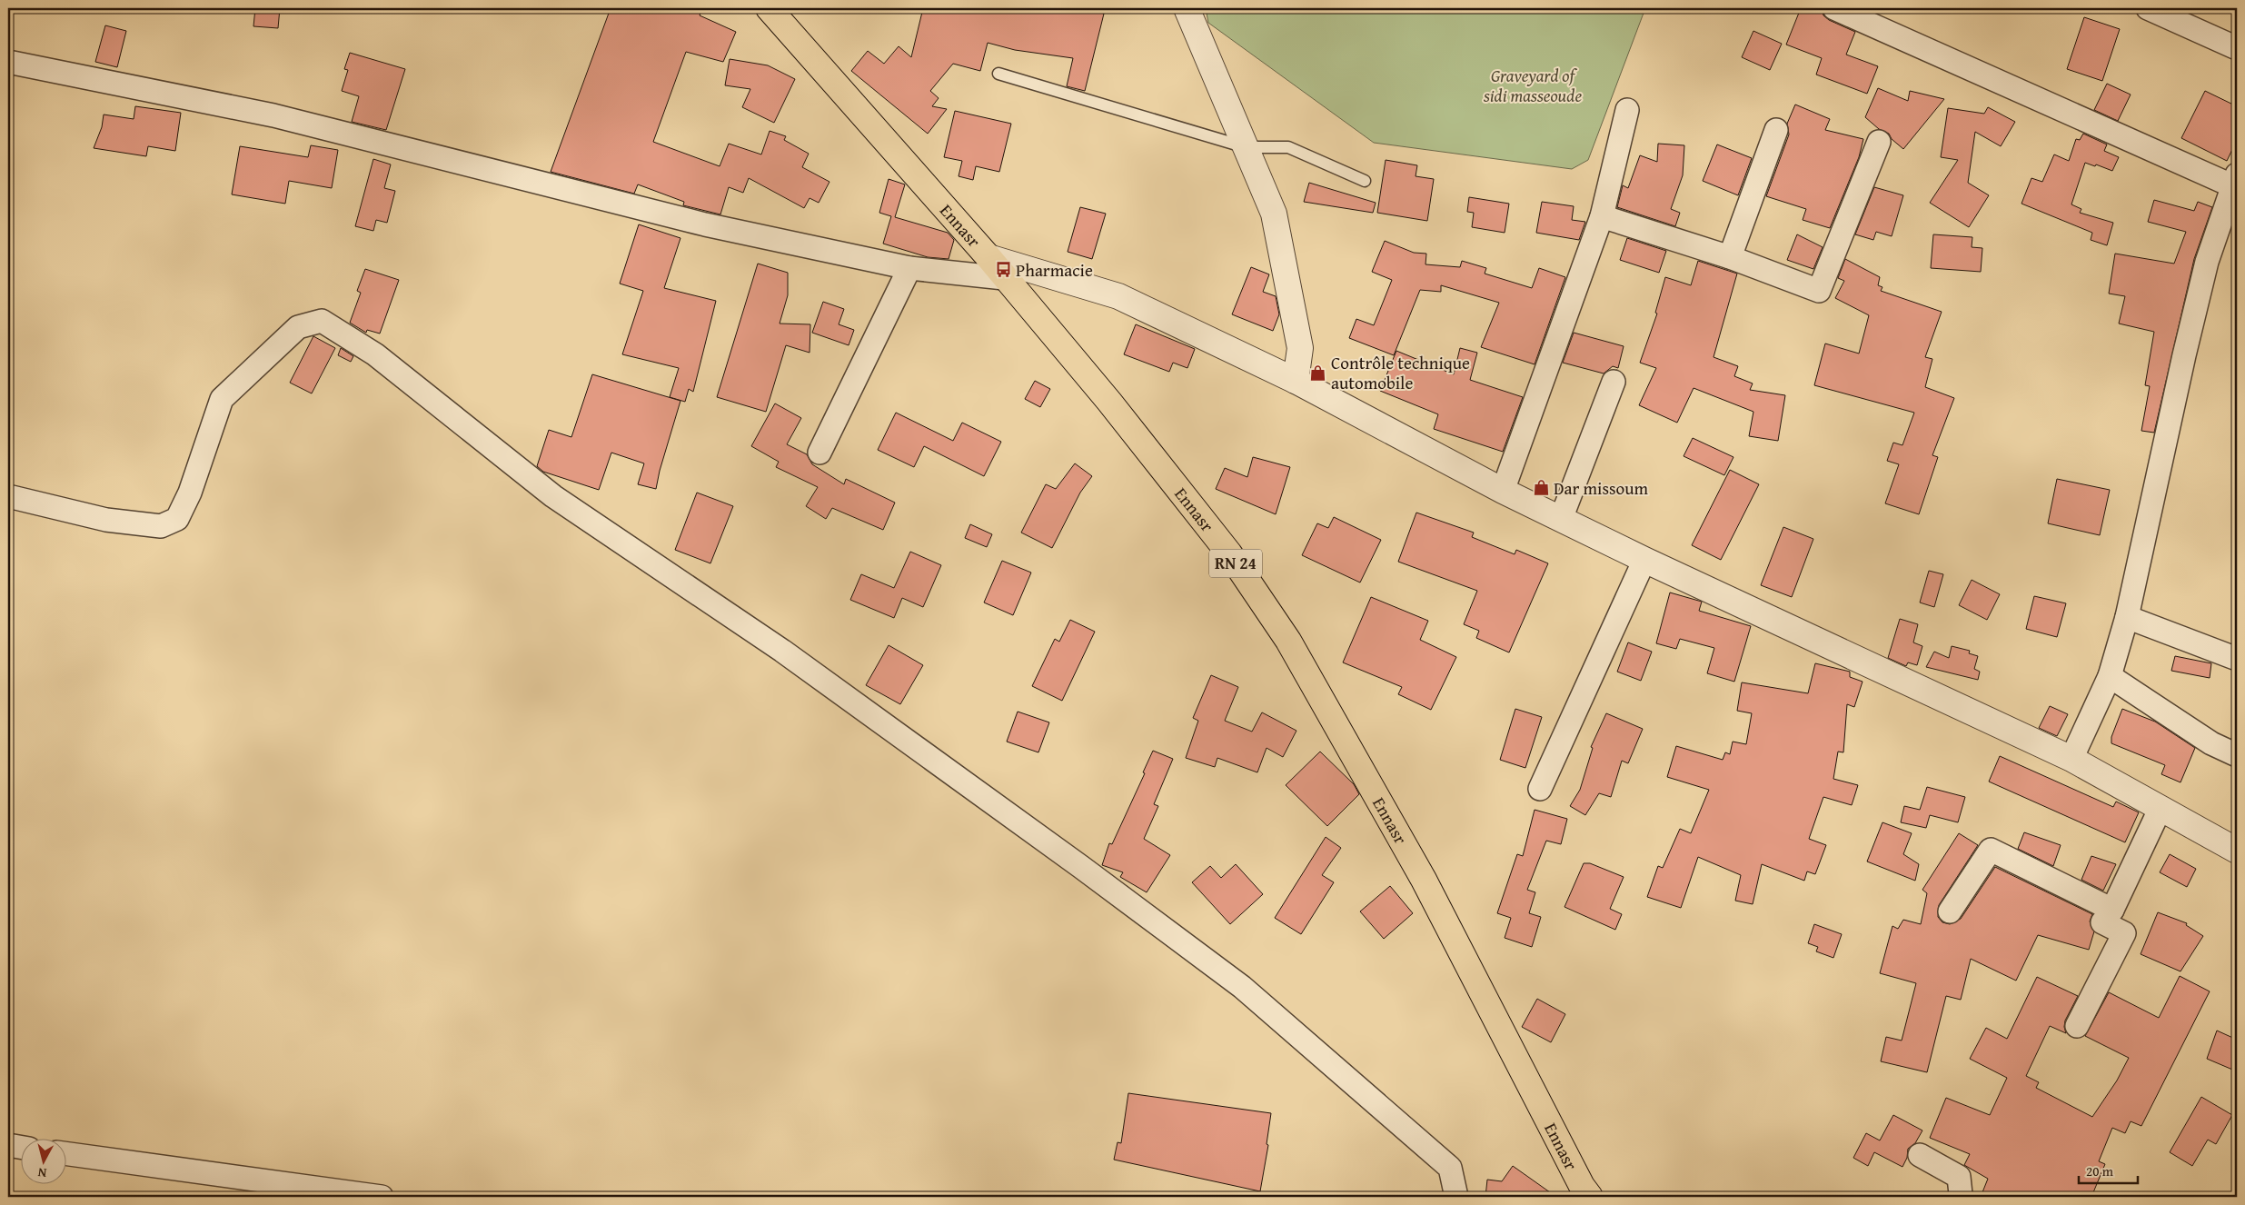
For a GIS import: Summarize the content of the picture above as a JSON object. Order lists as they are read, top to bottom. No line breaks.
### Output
{"streets":{"main road":["Ennasr","RN 24"]},"parks":["Graveyard of sidi masseoude"],"places":{"bus stop":["Pharmacie"],"shop":["Contrôle technique automobile","Dar missoum"]},"scale_bar":"20 m","north":"bottom"}
